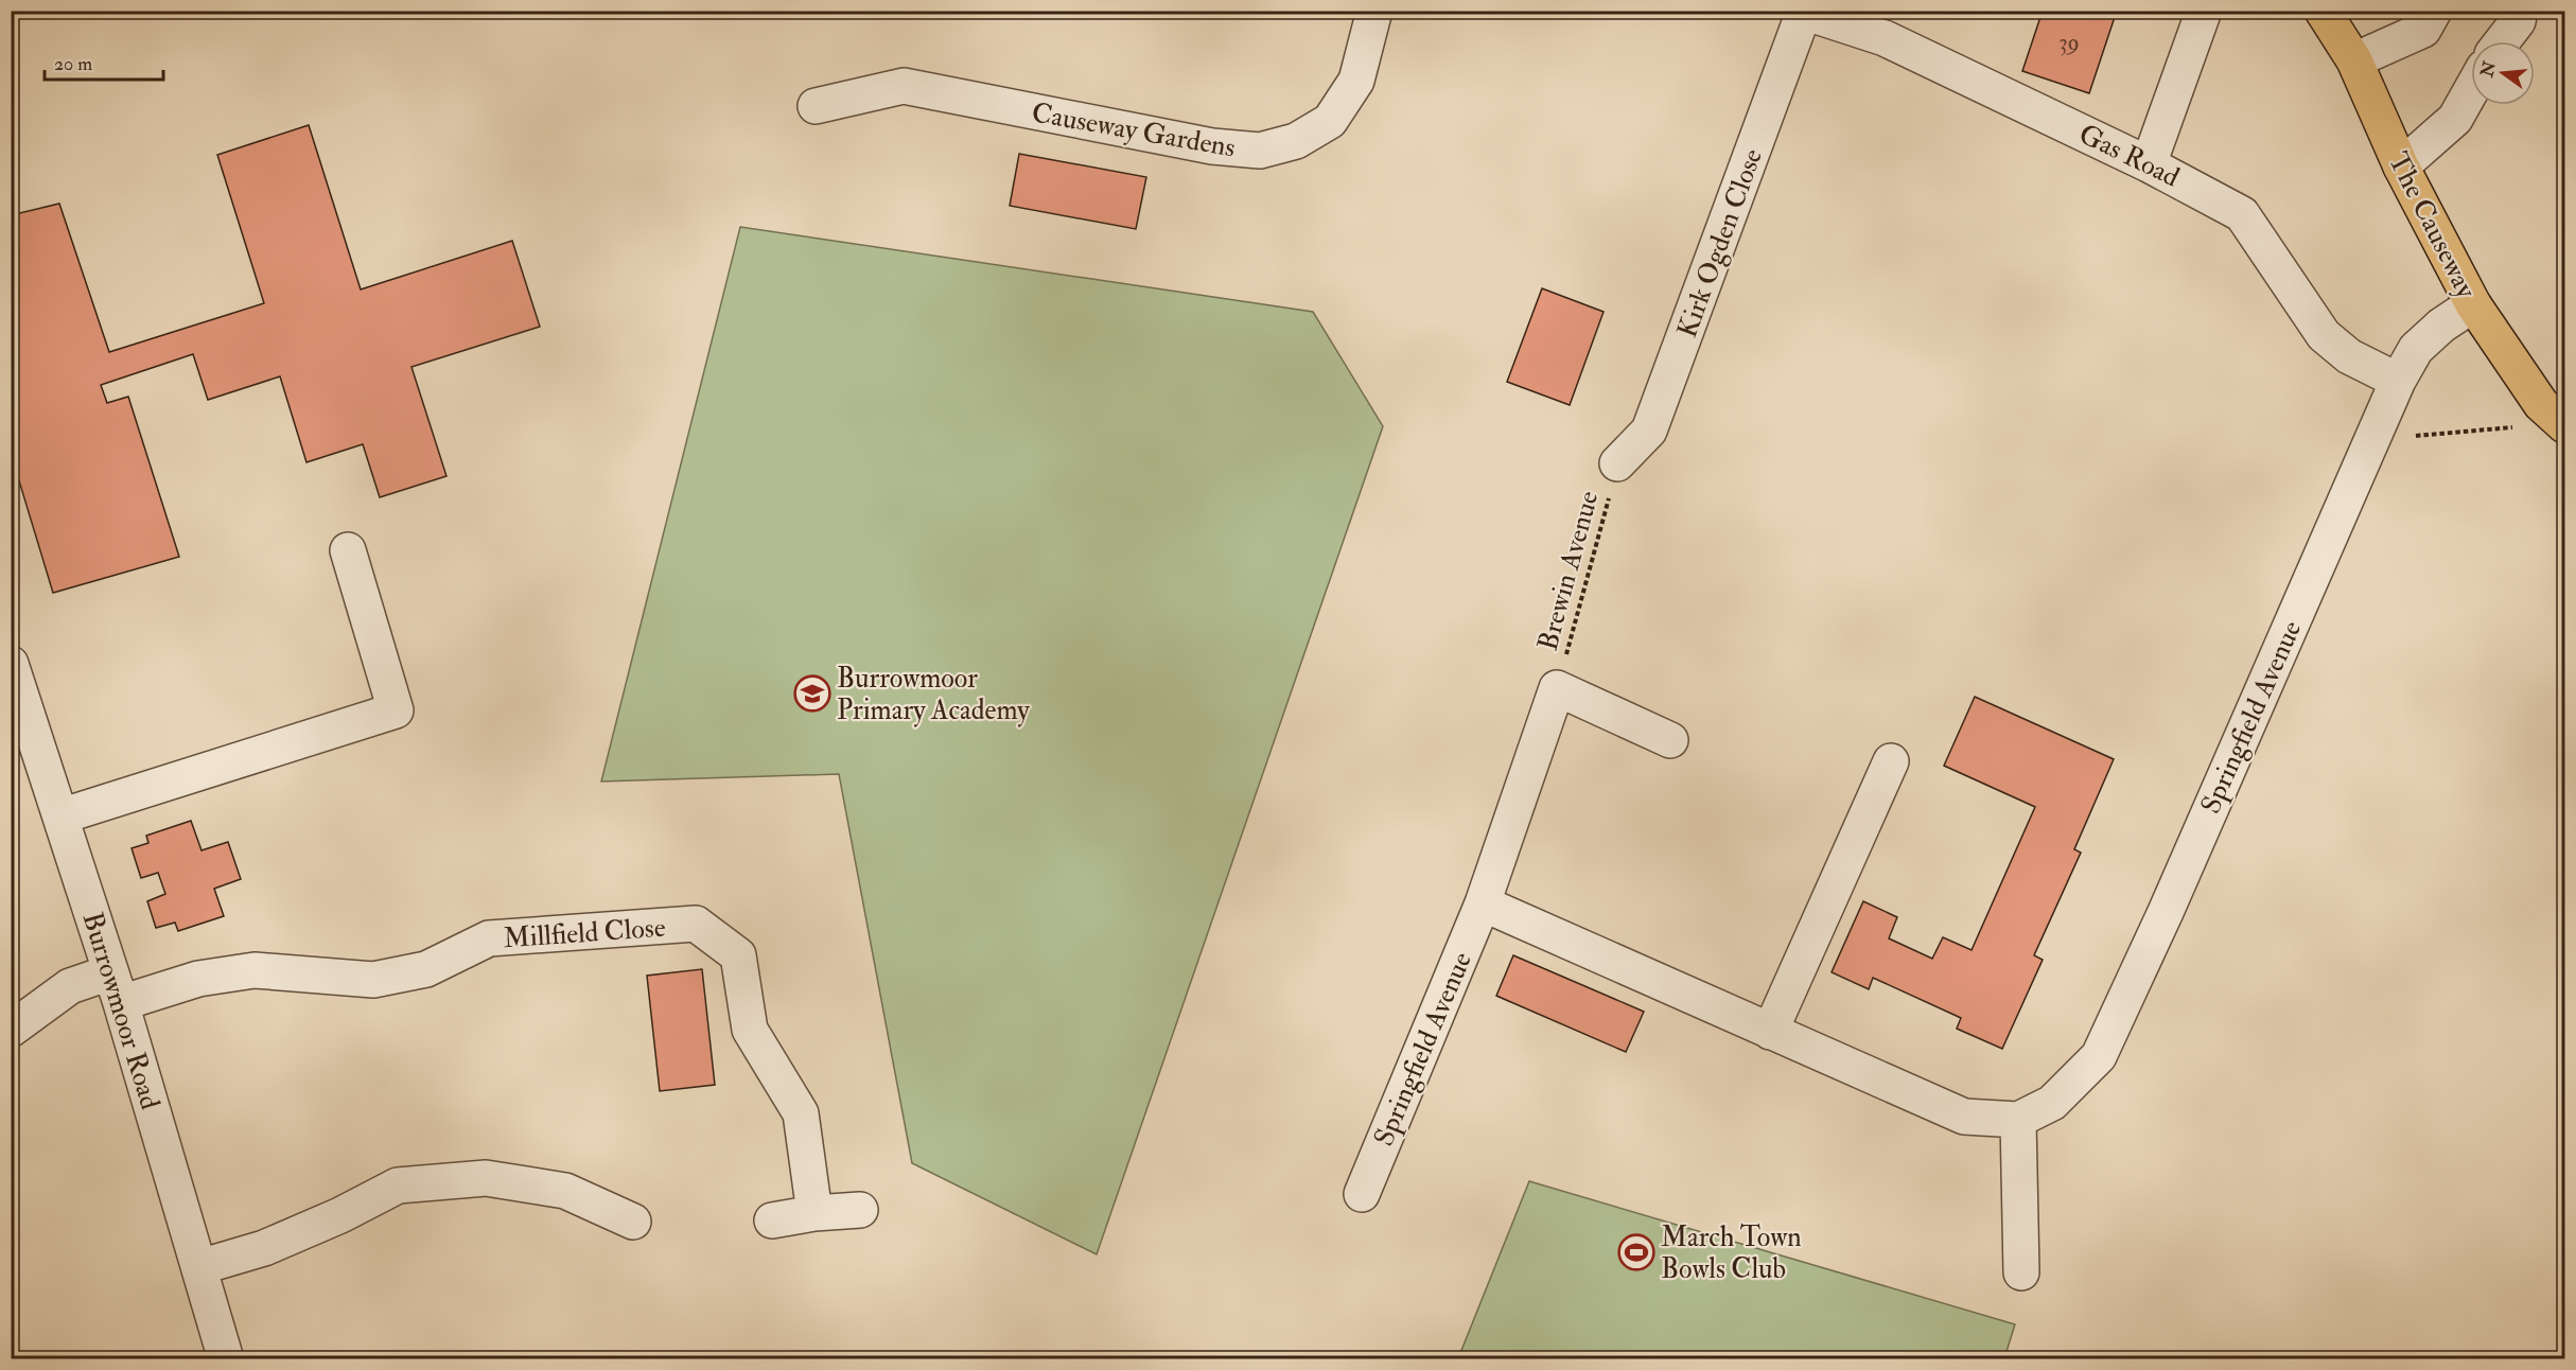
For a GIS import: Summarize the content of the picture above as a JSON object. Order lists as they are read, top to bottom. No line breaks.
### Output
{"streets":{"main road":["The Causeway"],"street":["Causeway Gardens","Gas Road","Kirk Ogden Close","Springfield Avenue","Millfield Close","Burrowmoor Road"],"path":["Brewin Avenue"]},"crossings":[["Gas Road","Kirk Ogden Close"],["Gas Road","Springfield Avenue"],["The Causeway","Springfield Avenue"],["Kirk Ogden Close","Brewin Avenue"],["Brewin Avenue","Springfield Avenue"],["Millfield Close","Burrowmoor Road"]],"places":{"school or university":["Burrowmoor Primary Academy"],"sports":["March Town Bowls Club"]},"house_numbers":["39"],"scale_bar":"20 m","north":"left"}
